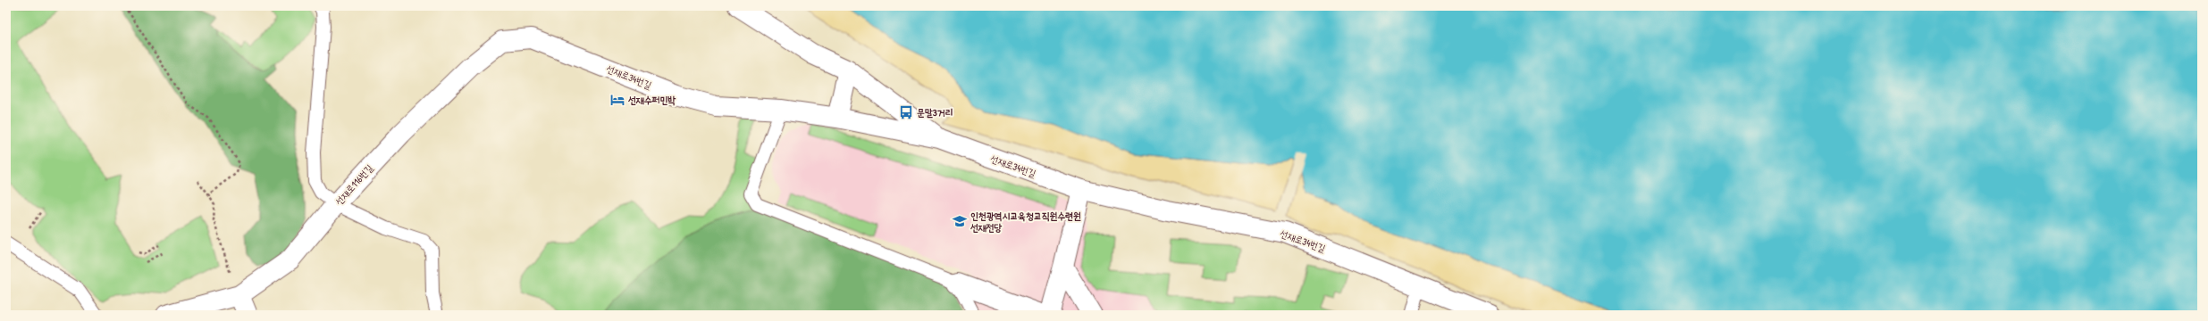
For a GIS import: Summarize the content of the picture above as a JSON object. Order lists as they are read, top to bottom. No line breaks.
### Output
{"streets":{"street":["선재로34번길","선재로116번길"]},"crossings":[["선재로34번길","선재로116번길"]],"places":{"hotel":["선재수퍼민박"],"bus stop":["문말3거리"],"school or university":["인천광역시교육청교직원수련원 선재전당"]}}
